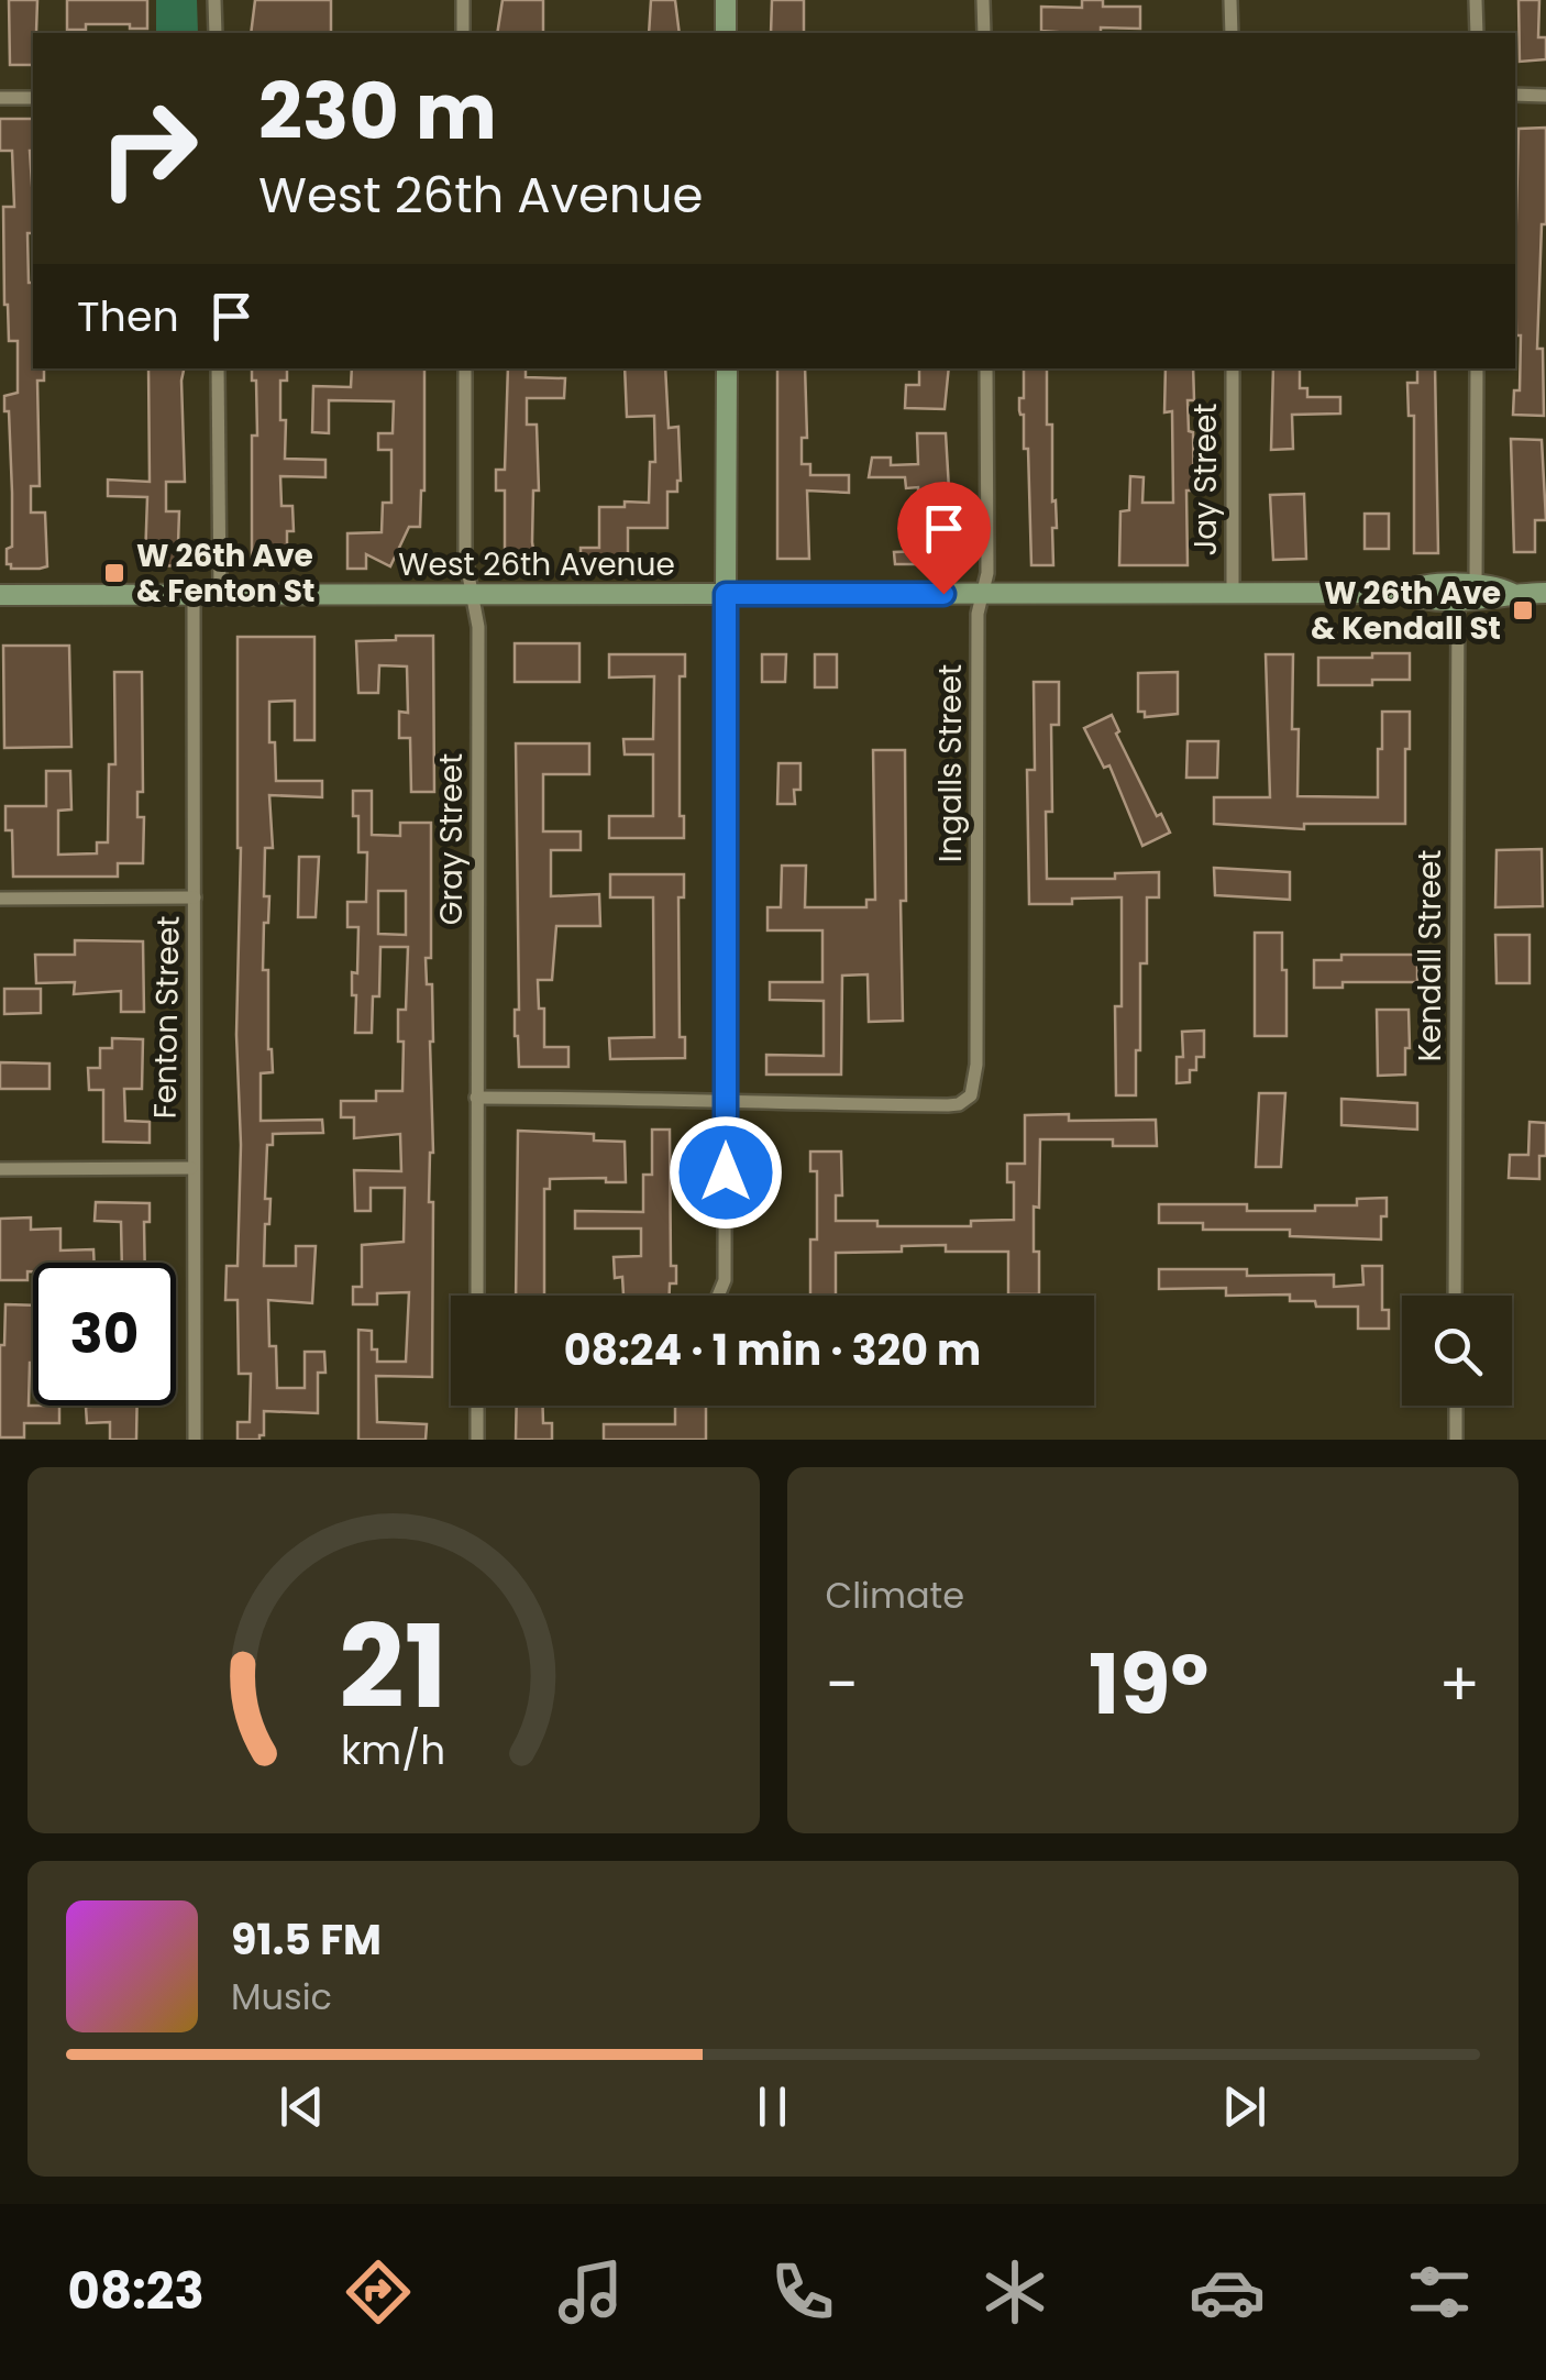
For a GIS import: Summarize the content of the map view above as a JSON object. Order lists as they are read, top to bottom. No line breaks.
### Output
{"streets":{"street":["Jay Street","West 26th Avenue","Ingalls Street","Gray Street","Kendall Street","Fenton Street"]},"crossings":[["Jay Street","West 26th Avenue"],["West 26th Avenue","Ingalls Street"],["West 26th Avenue","Gray Street"],["West 26th Avenue","Kendall Street"],["West 26th Avenue","Fenton Street"]],"places":{"transit":["W 26th Ave & Fenton St","W 26th Ave & Kendall St"]},"page":{"turn":["230 m","West 26th Avenue"],"then":"Then","limit":"30","trip":"08:24 · 1 min · 320 m","tile":"Climate","heat":["−","19°","+"],"song":["91.5 FM","Music"],"tabs":"08:23","gauge":["21","km/h"]}}
